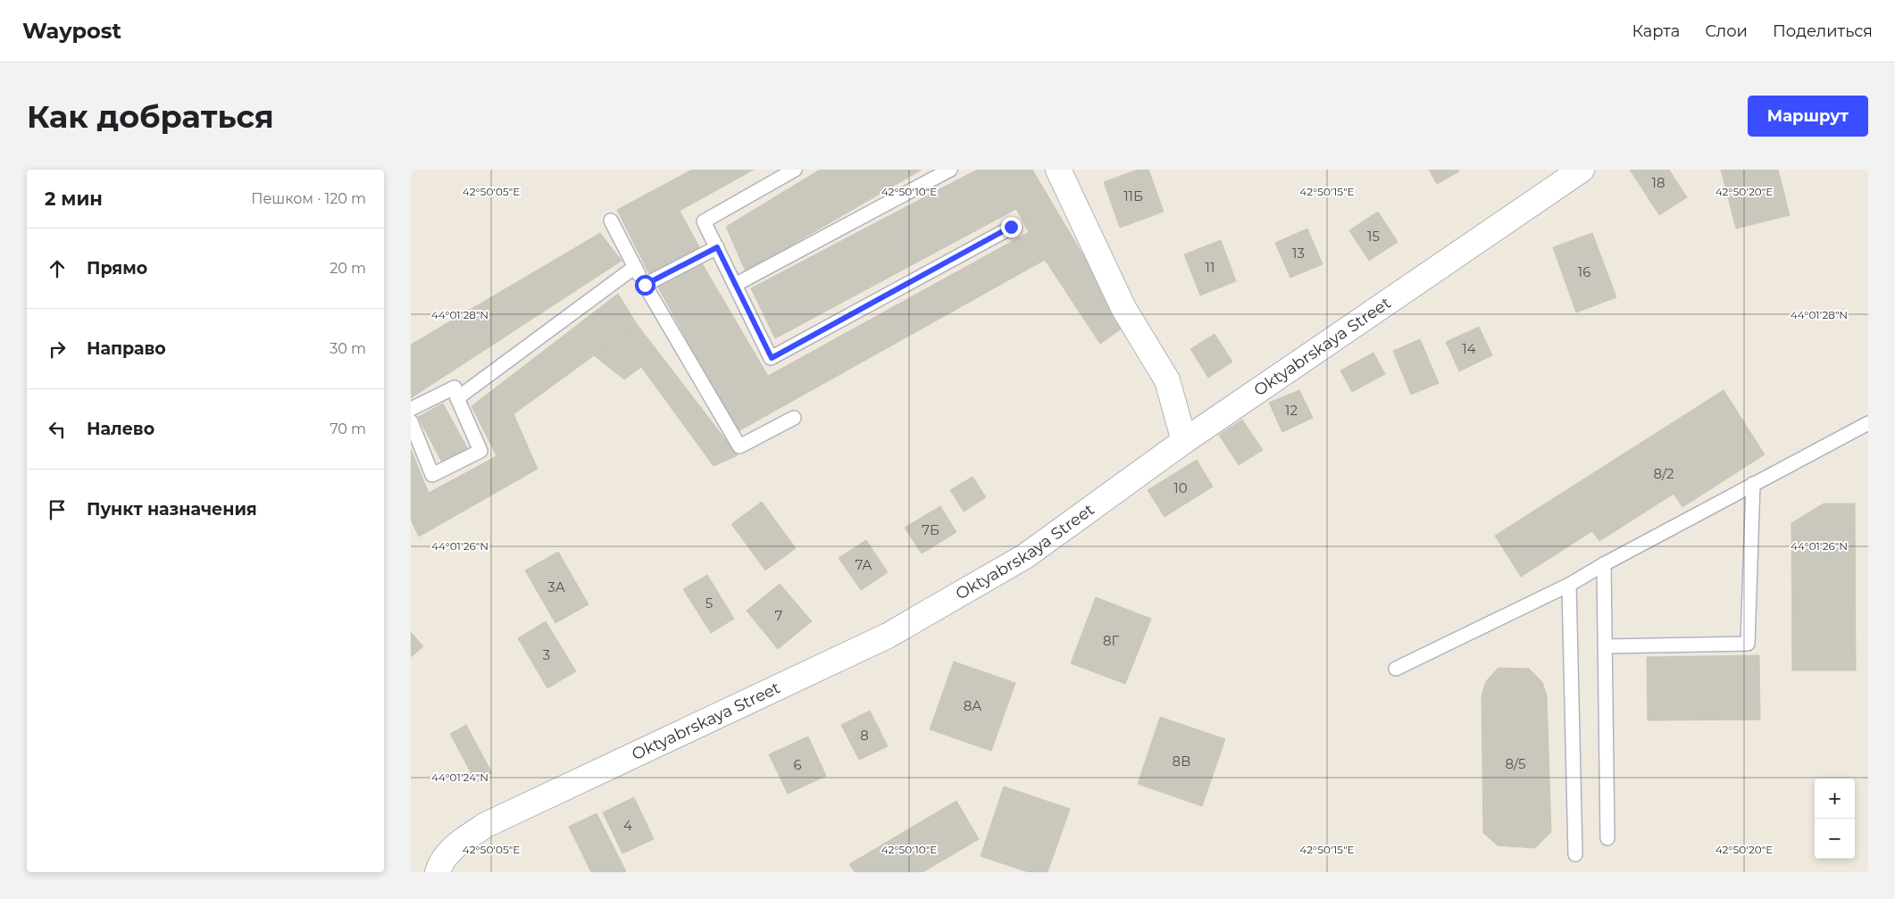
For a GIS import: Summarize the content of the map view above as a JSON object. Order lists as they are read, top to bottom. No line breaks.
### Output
{"streets":{"street":["Oktyabrskaya Street"]},"house_numbers":["18","11Б","15","13","11","16","14","12","8/2","10","7Б","7А","3А","5","7","8Г","3","8А","8","8В","8/5","6","4"],"page":{"header":"Waypost","nav":["Карта","Слои","Поделиться"],"buttons":"Маршрут","title":"Как добраться","heading":["2 мин","Пешком · 120 m"],"list":[["Прямо","20 m"],["Направо","30 m"],["Налево","70 m"],"Пункт назначения"],"map_buttons":["+","−"]},"coordinates":["42°50'05\"E","42°50'10\"E","42°50'15\"E","42°50'20\"E","44°01'28\"N","44°01'26\"N","44°01'24\"N"]}
